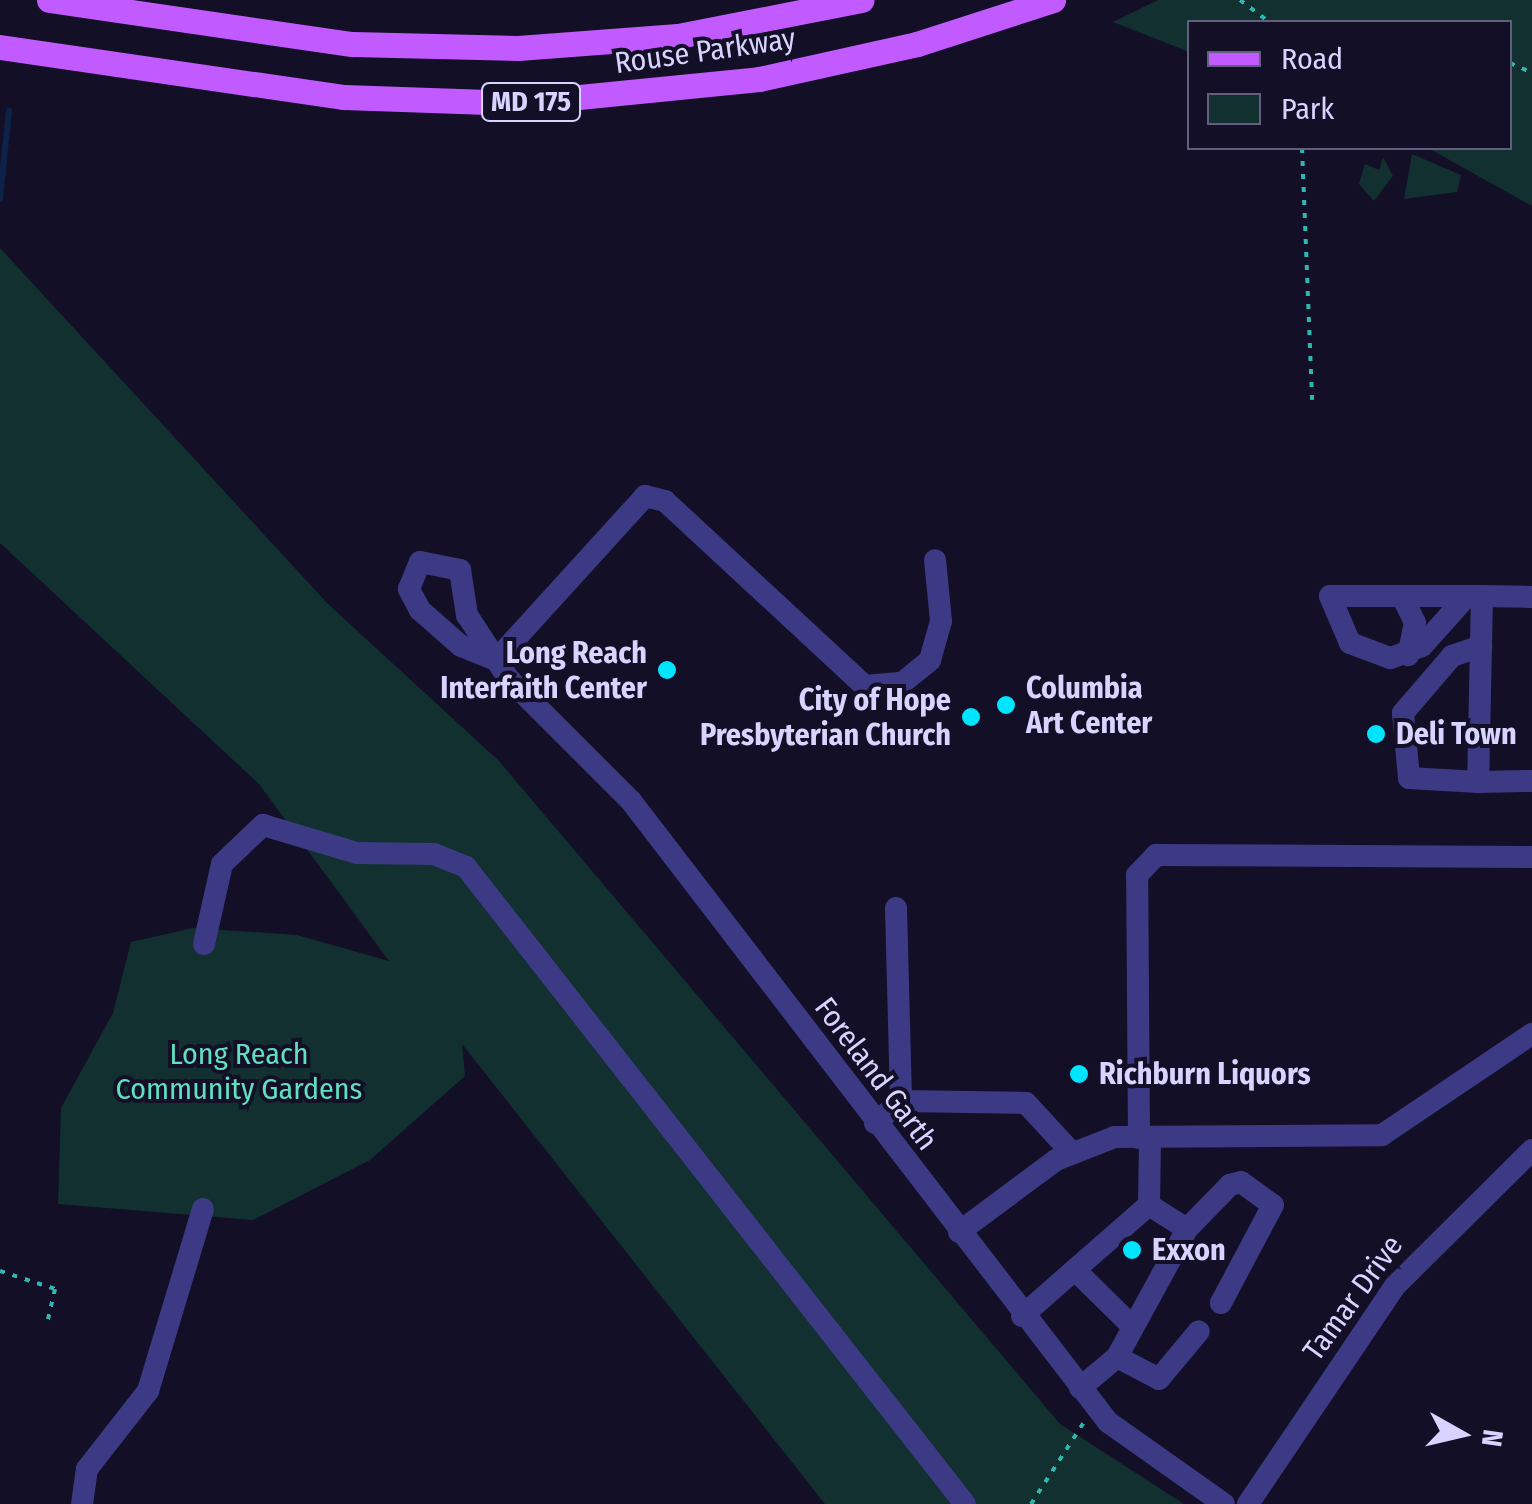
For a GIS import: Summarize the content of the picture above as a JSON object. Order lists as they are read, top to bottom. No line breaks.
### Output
{"streets":{"main road":["Rouse Parkway","MD 175"],"street":["Foreland Garth","Tamar Drive"]},"parks":["Long Reach Community Gardens"],"places":["Long Reach Interfaith Center","Columbia Art Center","City of Hope Presbyterian Church","Deli Town","Richburn Liquors","Exxon"],"legend":["Road","Park"],"north":"right"}
